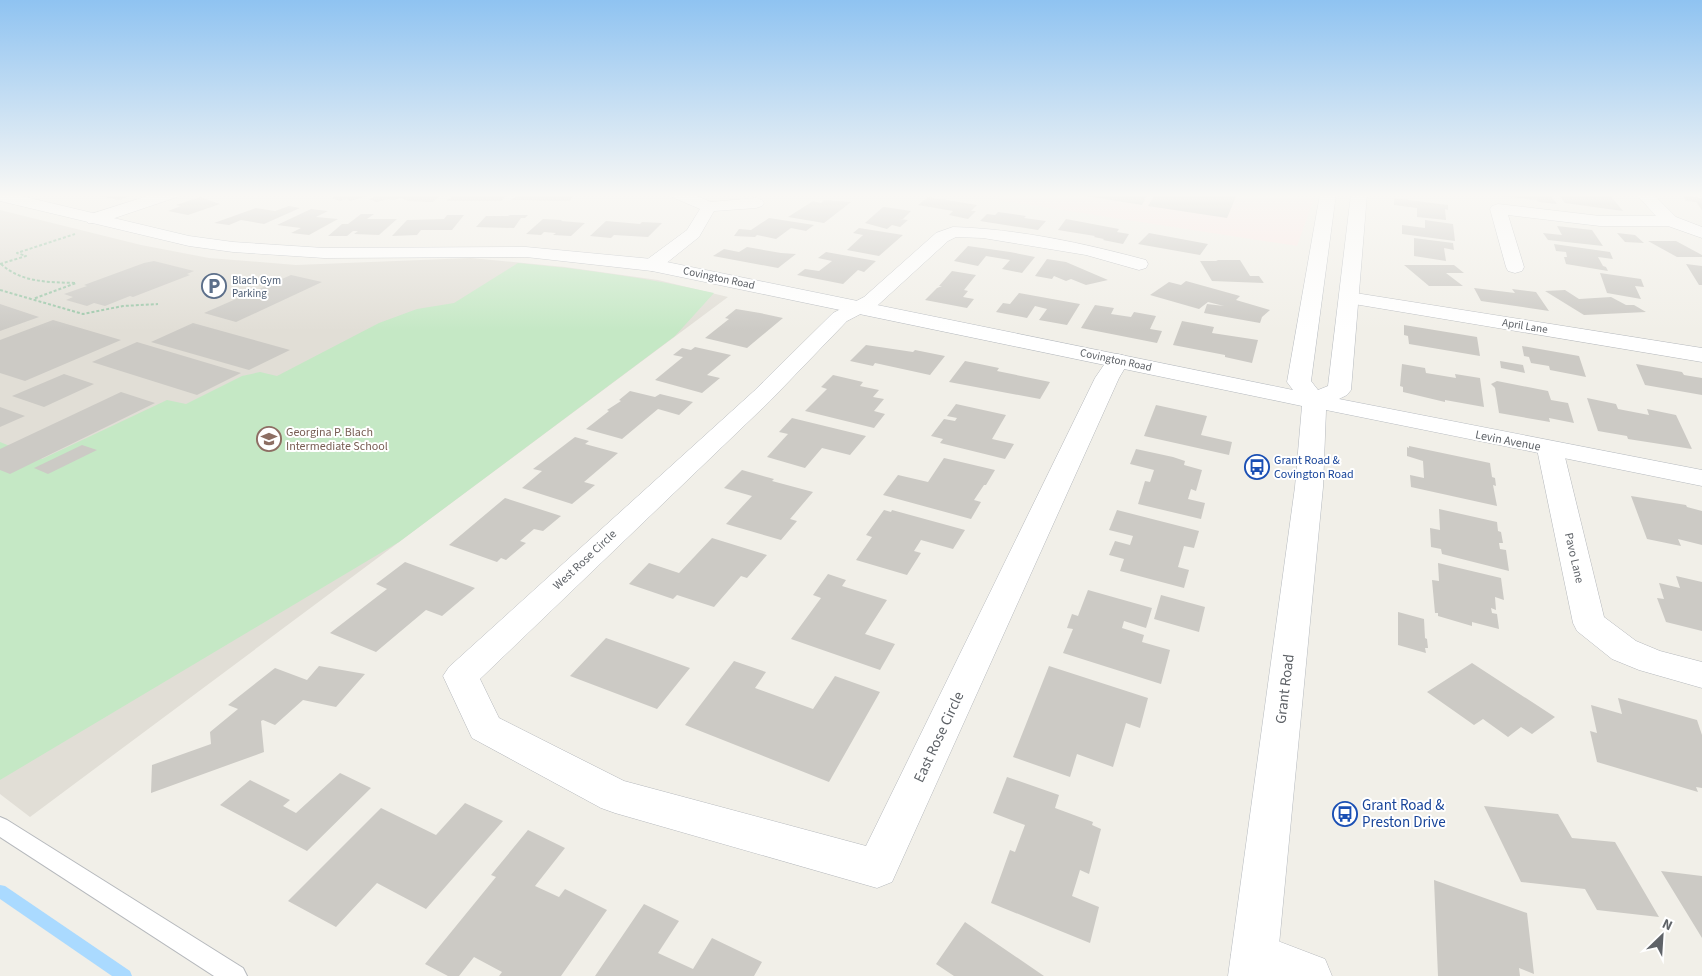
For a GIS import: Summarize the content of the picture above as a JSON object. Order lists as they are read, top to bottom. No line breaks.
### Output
{"streets":{"street":["Covington Road","April Lane","Levin Avenue","Pavo Lane","West Rose Circle","Grant Road","East Rose Circle"]},"crossings":[["Covington Road","Levin Avenue"],["Covington Road","West Rose Circle"],["Covington Road","Grant Road"],["Covington Road","East Rose Circle"],["Levin Avenue","Pavo Lane"],["Levin Avenue","Grant Road"],["West Rose Circle","East Rose Circle"]],"places":{"parking":["Blach Gym Parking"],"school or university":["Georgina P. Blach Intermediate School"],"bus stop":["Grant Road & Covington Road","Grant Road & Preston Drive"]},"north":"top right"}
